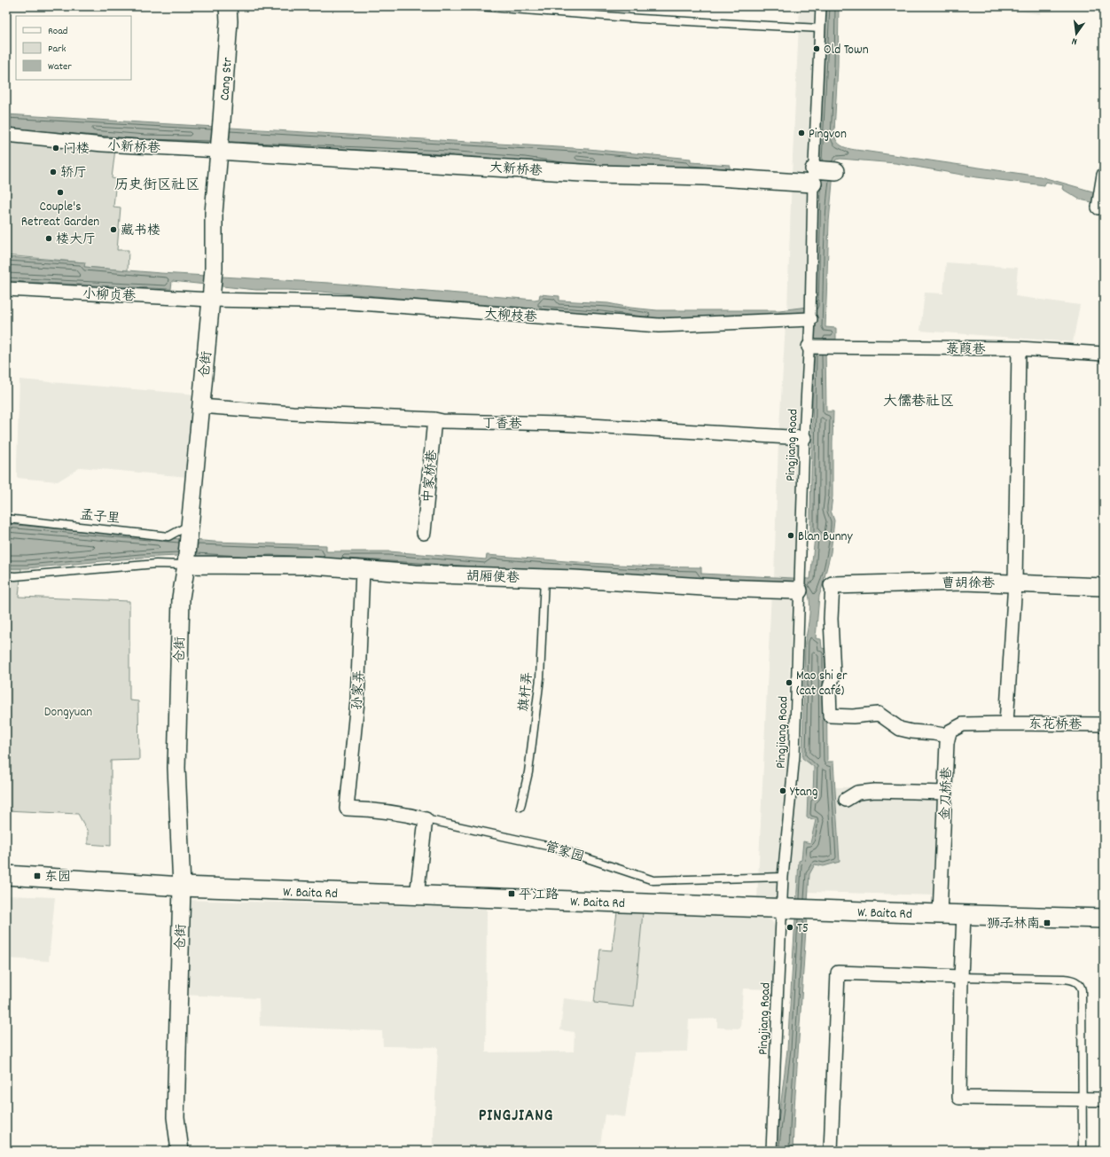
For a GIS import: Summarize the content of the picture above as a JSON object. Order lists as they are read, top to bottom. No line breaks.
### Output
{"streets":{"main road":["W. Baita Rd"],"street":["Cang Str","小新桥巷","大新桥巷","小柳贞巷","大柳枝巷","菉葭巷","仓街","丁香巷","Pingjiang Road","中家桥巷","胡厢使巷","曹胡徐巷","孙家弄","东花桥巷","金刀桥巷","管家园"],"lane":["孟子里","旗杆弄"]},"crossings":[["Cang Str","小新桥巷"],["Cang Str","大新桥巷"],["Cang Str","仓街"],["小新桥巷","大新桥巷"],["小新桥巷","仓街"],["大新桥巷","仓街"],["大新桥巷","Pingjiang Road"],["小柳贞巷","大柳枝巷"],["小柳贞巷","仓街"],["大柳枝巷","仓街"],["大柳枝巷","Pingjiang Road"],["菉葭巷","Pingjiang Road"],["仓街","丁香巷"],["仓街","孟子里"],["仓街","胡厢使巷"],["仓街","W. Baita Rd"],["丁香巷","Pingjiang Road"],["丁香巷","中家桥巷"],["Pingjiang Road","胡厢使巷"],["Pingjiang Road","管家园"],["Pingjiang Road","W. Baita Rd"],["胡厢使巷","孙家弄"],["胡厢使巷","旗杆弄"],["孙家弄","管家园"],["金刀桥巷","W. Baita Rd"]],"districts":["历史街区社区","大儒巷社区","PINGJIANG"],"parks":["Dongyuan"],"places":{"other":["Old Town","Pingvon","门楼","轿厅","Couple's Retreat Garden","藏书楼","楼大厅","Blan Bunny","Mao shi er (cat café)","Ytang","T5"],"transit":["东园","平江路","狮子林南"]},"legend":["Road","Park","Water"],"north":"bottom"}
